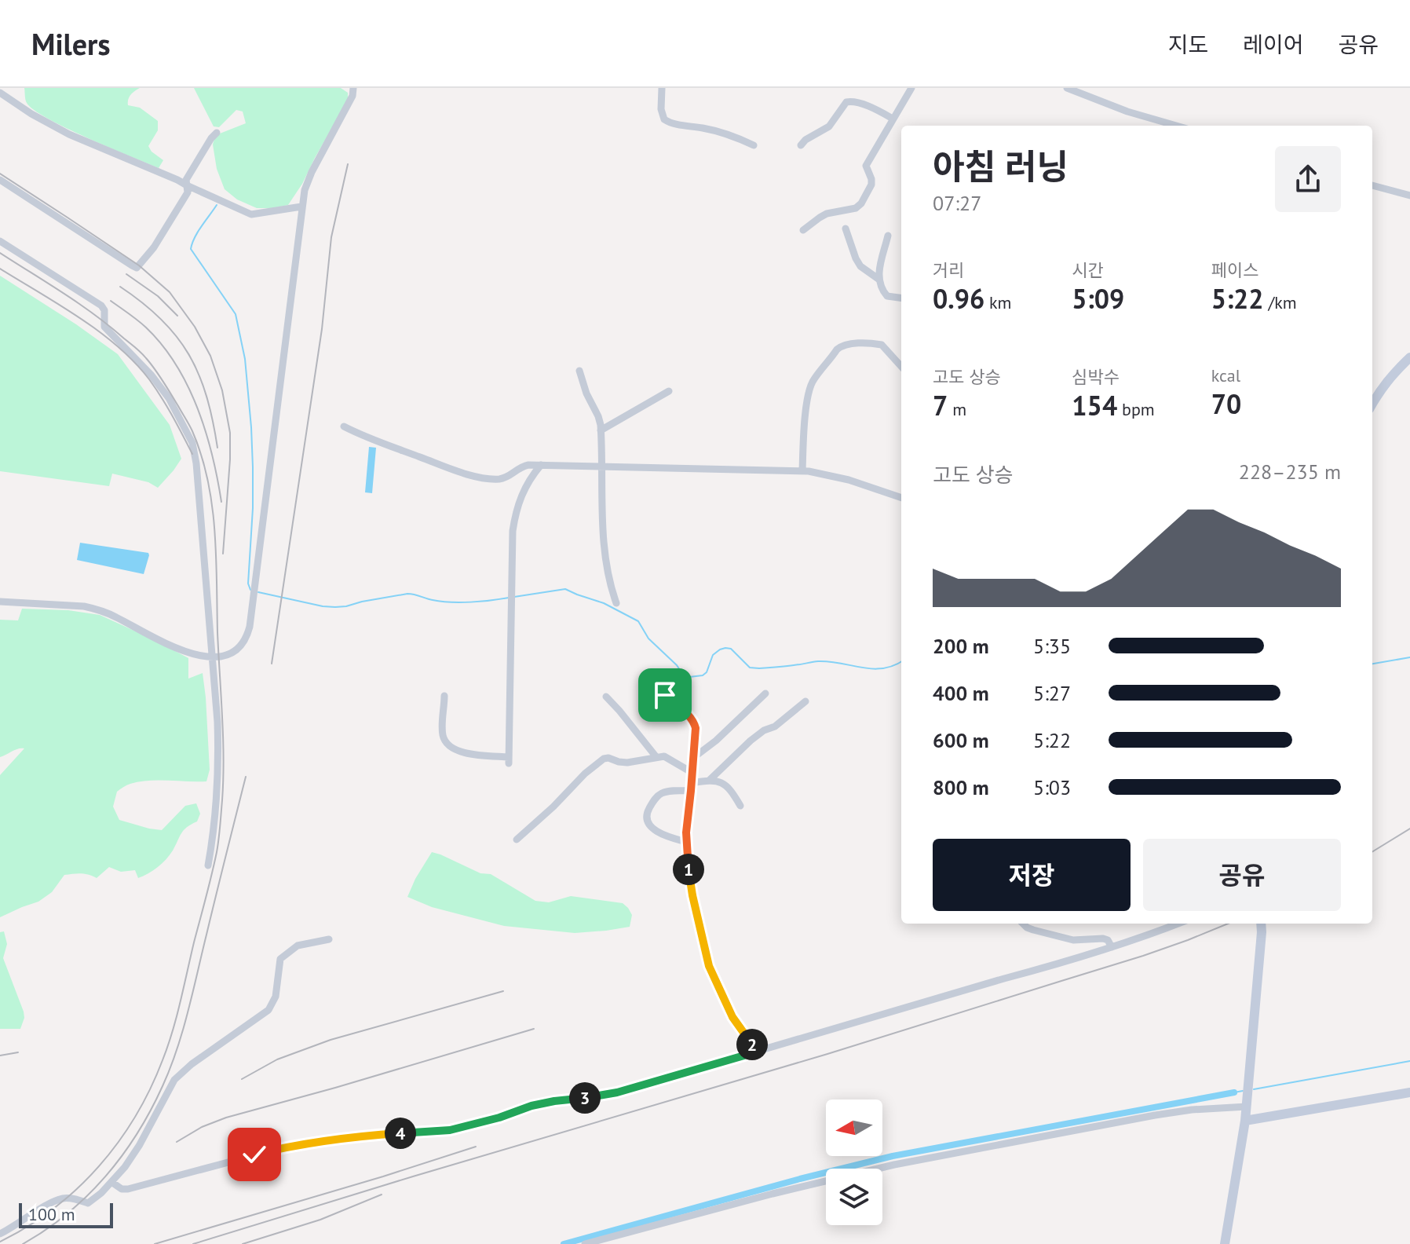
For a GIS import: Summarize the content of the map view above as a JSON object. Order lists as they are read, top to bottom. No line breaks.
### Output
{"scale_bar":"100 m","north":"left","page":{"header":"Milers","nav":["지도","레이어","공유"],"heading":["아침 러닝","07:27"],"stats":[["거리","0.96 km"],["시간","5:09"],["페이스","5:22 /km"],["고도 상승","7 m"],["심박수","154 bpm"],["kcal","70"]],"chart":["고도 상승","228–235 m"],"list":[{"name":"200 m","note":"5:35"},{"name":"400 m","note":"5:27"},{"name":"600 m","note":"5:22"},{"name":"800 m","note":"5:03"}],"buttons":["저장","공유"],"pins":["1","2","3","4"],"scale":"100 m"}}
